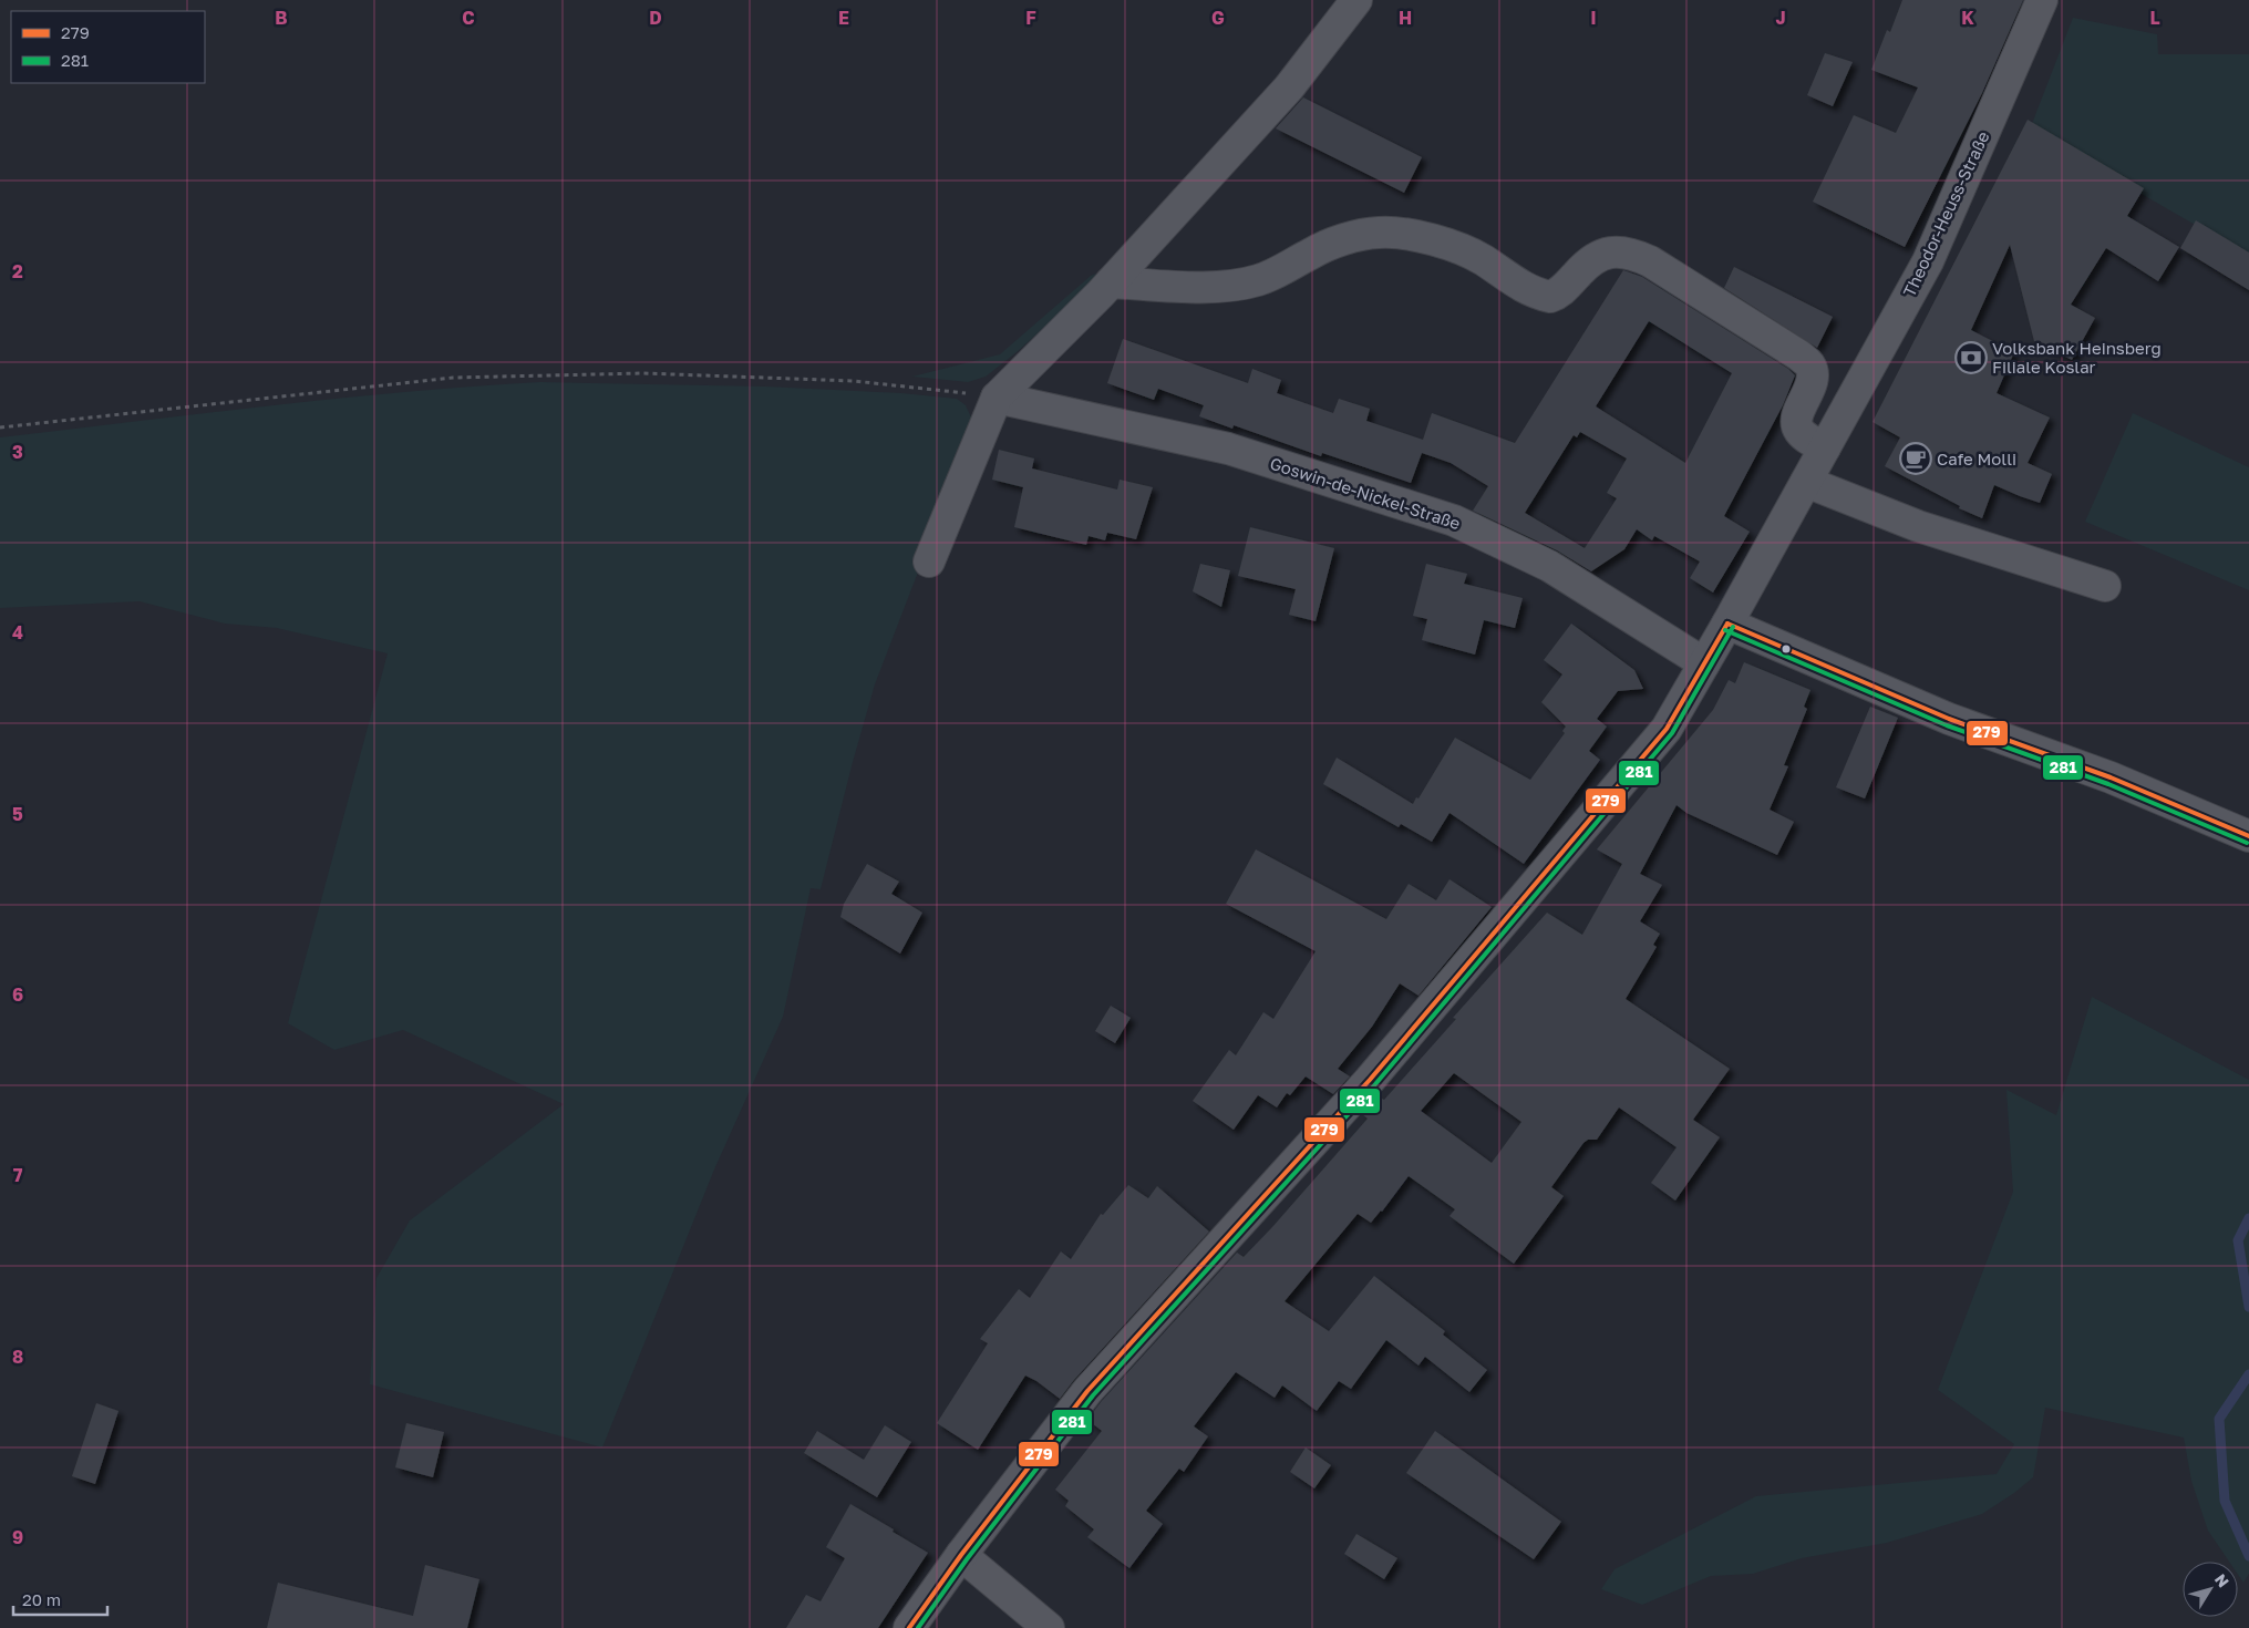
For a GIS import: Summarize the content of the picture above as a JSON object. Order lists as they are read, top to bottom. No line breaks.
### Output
{"streets":{"street":["Theodor-Heuss-Straße","Goswin-de-Nickel-Straße"]},"crossings":[["Theodor-Heuss-Straße","Goswin-de-Nickel-Straße"]],"places":{"bank":["Volksbank Heinsberg Filiale Koslar"],"cafe":["Cafe Molli"]},"lines":["transit line 279","transit line 281"],"legend":["279","281"],"scale_bar":"20 m","north":"top right","grid":{"columns":["B","C","D","E","F","G","H","I","J","K","L"],"rows":["2","3","4","5","6","7","8","9"]}}
